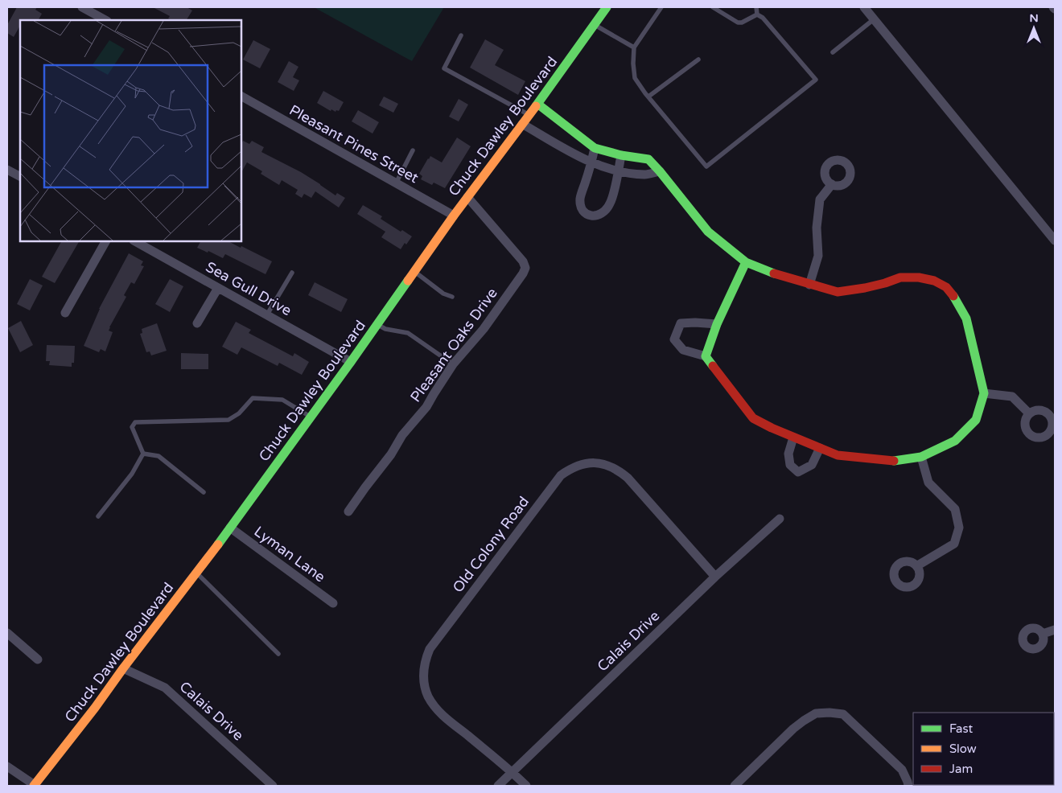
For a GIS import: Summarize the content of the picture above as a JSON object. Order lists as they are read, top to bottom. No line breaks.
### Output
{"streets":{"street":["Chuck Dawley Boulevard","Pleasant Pines Street","Sea Gull Drive","Pleasant Oaks Drive","Old Colony Road","Lyman Lane","Calais Drive"]},"crossings":[["Chuck Dawley Boulevard","Pleasant Pines Street"],["Chuck Dawley Boulevard","Sea Gull Drive"],["Chuck Dawley Boulevard","Pleasant Oaks Drive"],["Chuck Dawley Boulevard","Lyman Lane"],["Chuck Dawley Boulevard","Calais Drive"],["Old Colony Road","Calais Drive"]],"legend":["Fast","Slow","Jam"],"north":"top"}
